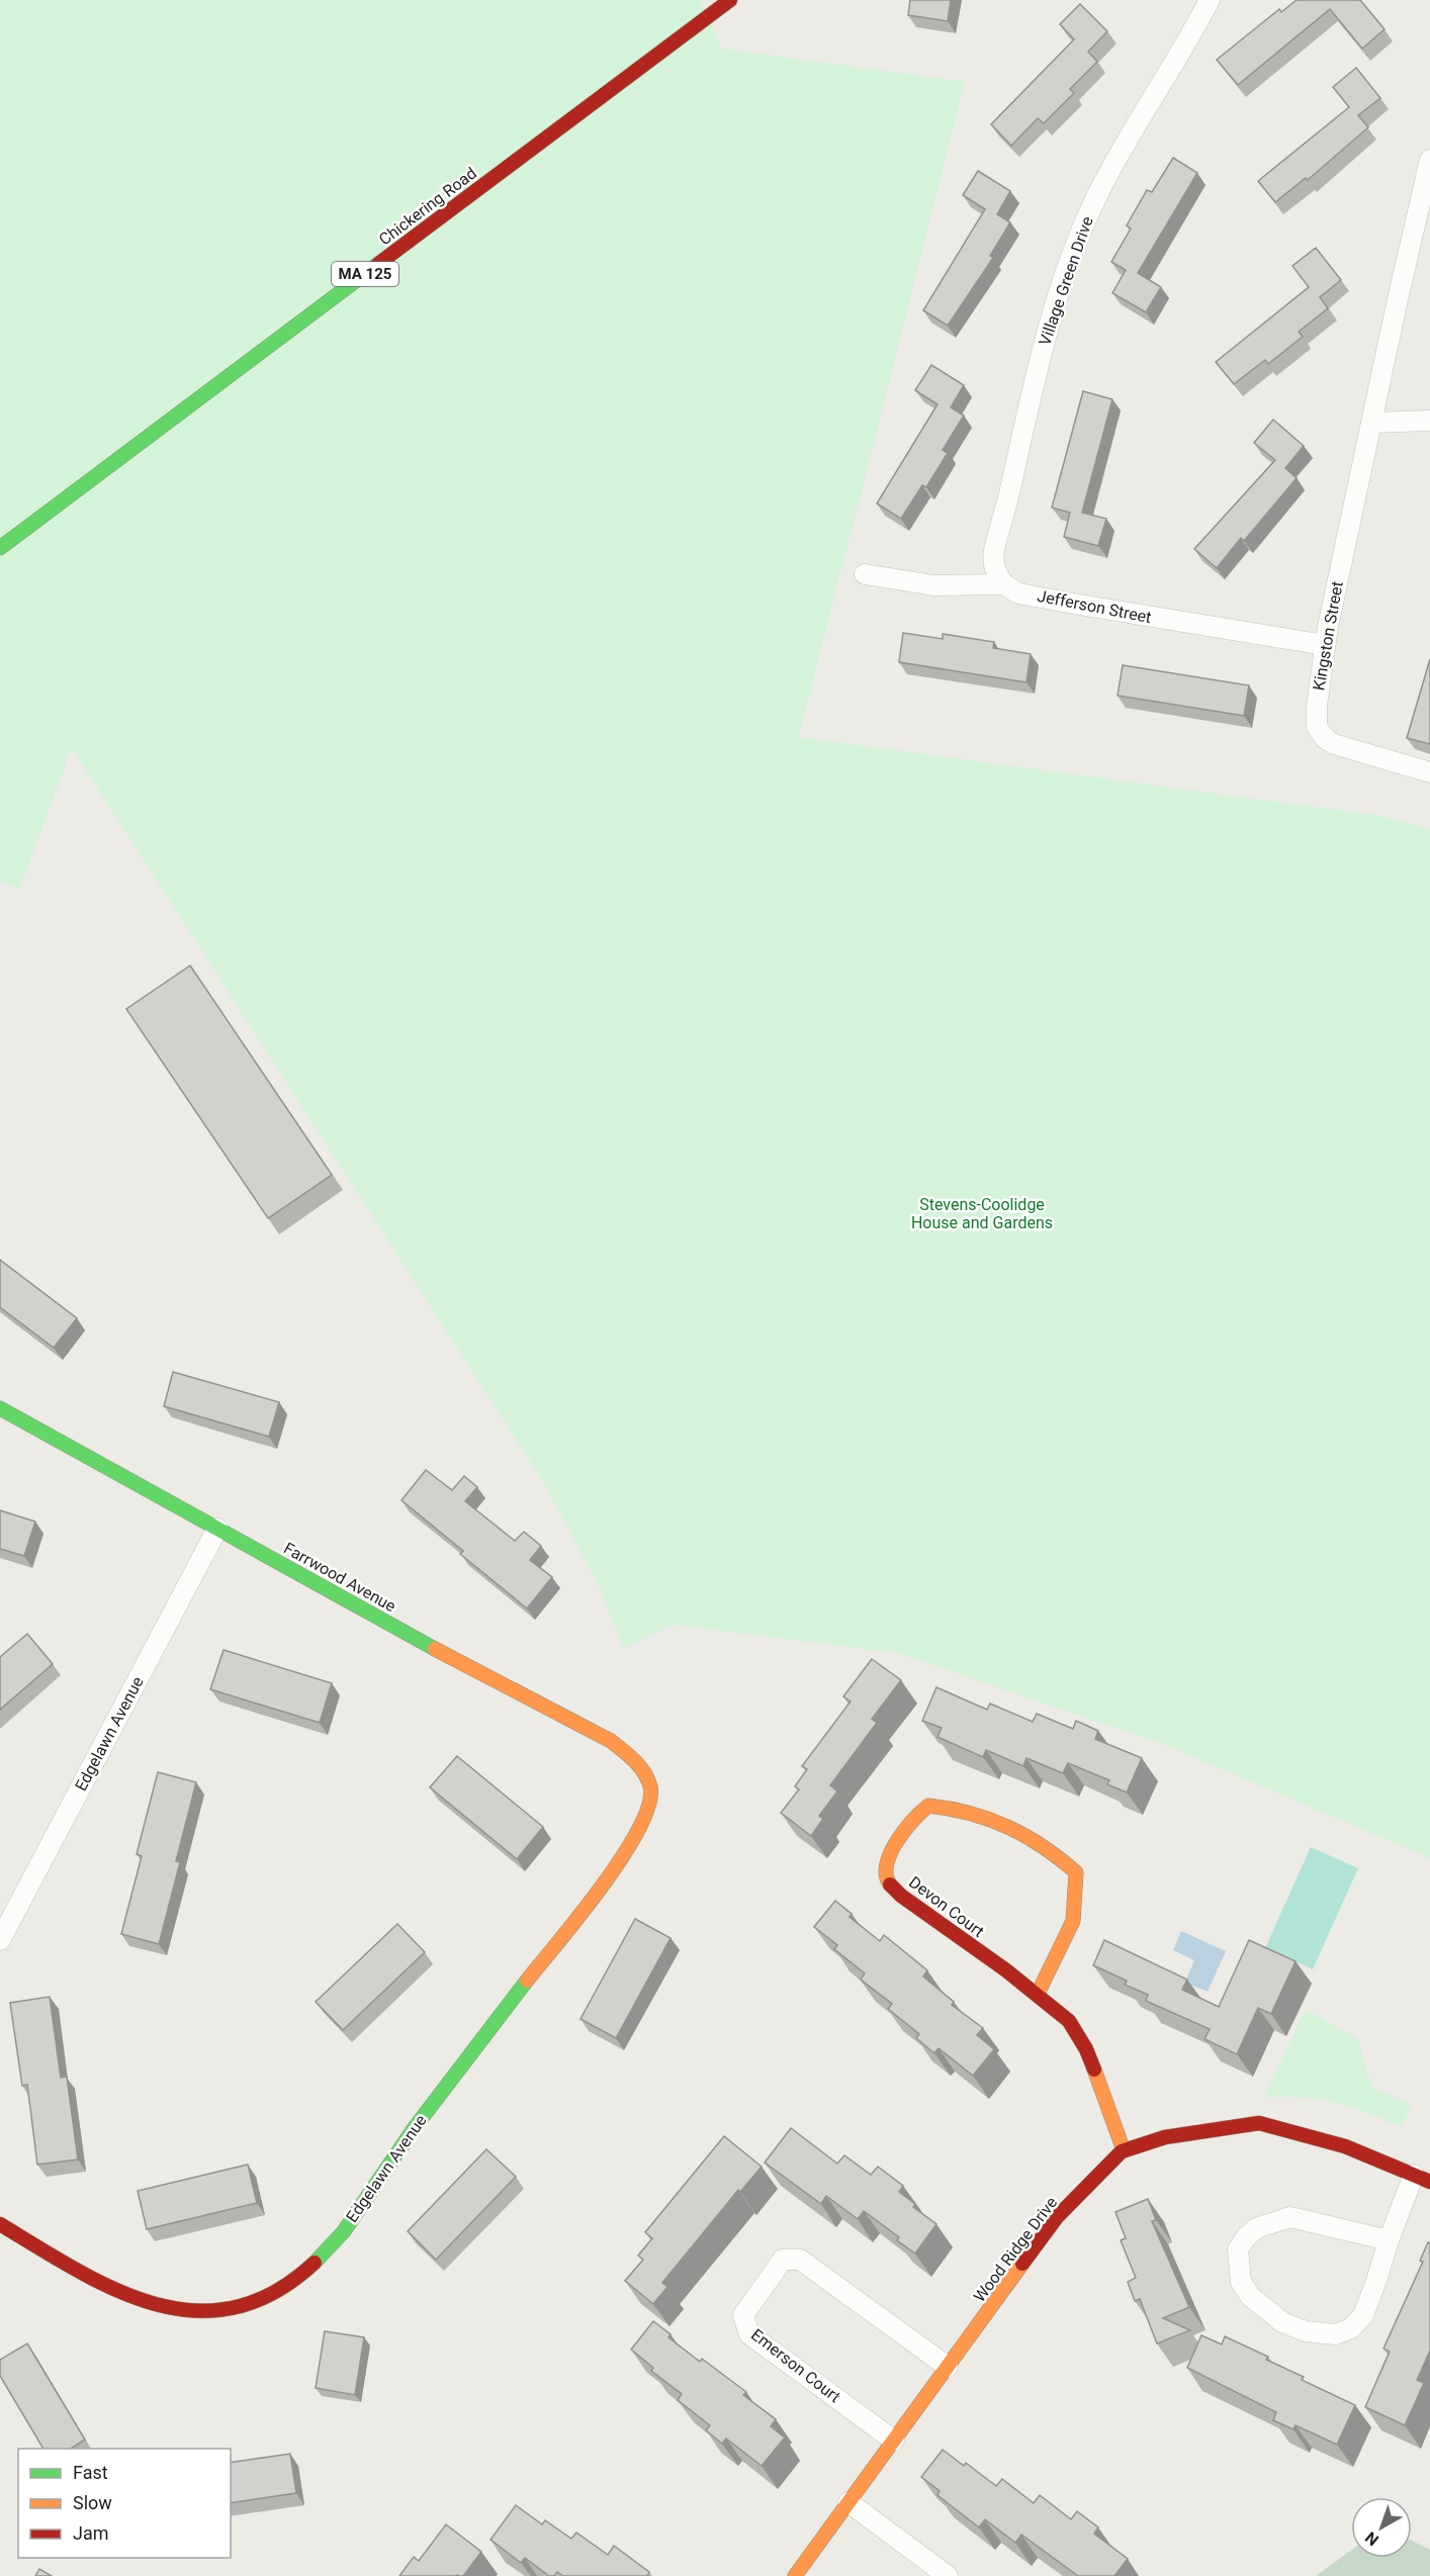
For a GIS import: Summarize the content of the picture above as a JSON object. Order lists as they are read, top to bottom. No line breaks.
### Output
{"streets":{"street":["Chickering Road","MA 125","Village Green Drive","Jefferson Street","Kingston Street","Farrwood Avenue","Edgelawn Avenue","Devon Court","Wood Ridge Drive","Emerson Court"]},"crossings":[["Village Green Drive","Jefferson Street"],["Jefferson Street","Kingston Street"],["Farrwood Avenue","Edgelawn Avenue"],["Devon Court","Wood Ridge Drive"],["Wood Ridge Drive","Emerson Court"]],"parks":["Stevens-Coolidge House and Gardens"],"legend":["Fast","Slow","Jam"],"north":"bottom left"}
